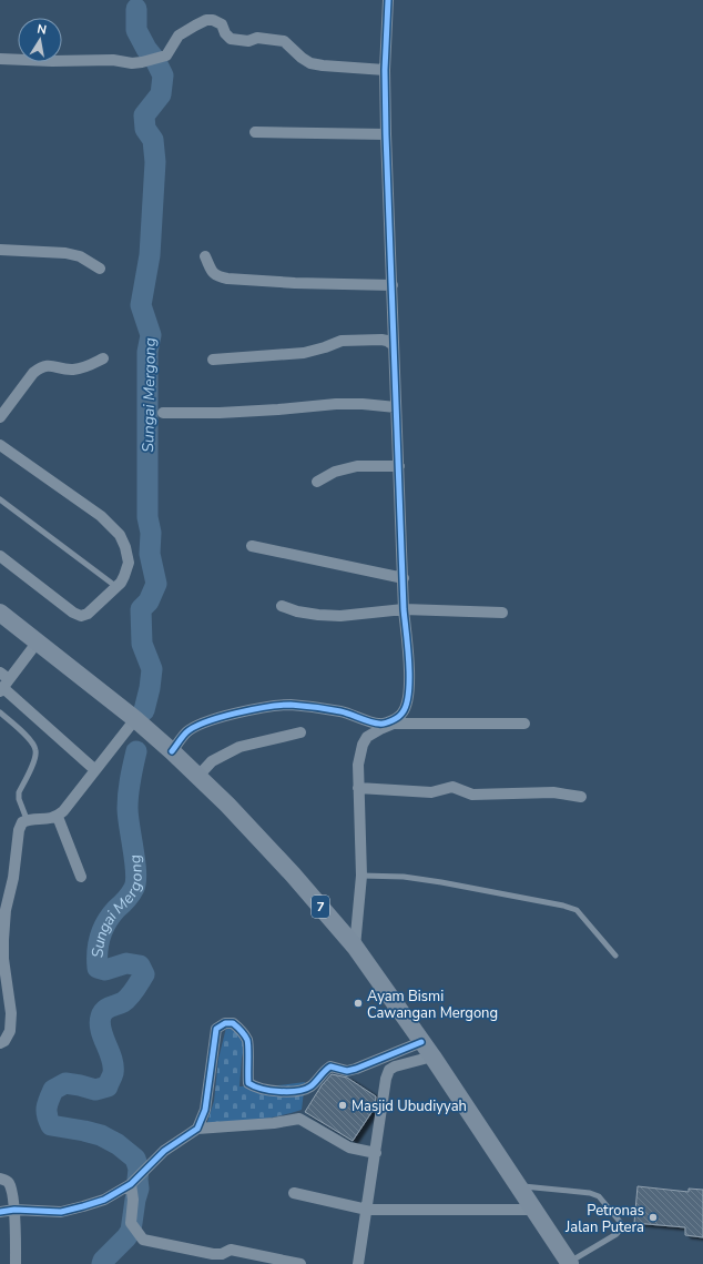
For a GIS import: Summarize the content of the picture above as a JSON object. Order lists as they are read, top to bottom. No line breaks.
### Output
{"streets":{"main road":["7"]},"water":["Sungai Mergong"],"places":["Ayam Bismi Cawangan Mergong","Masjid Ubudiyyah","Petronas Jalan Putera"],"north":"top"}
